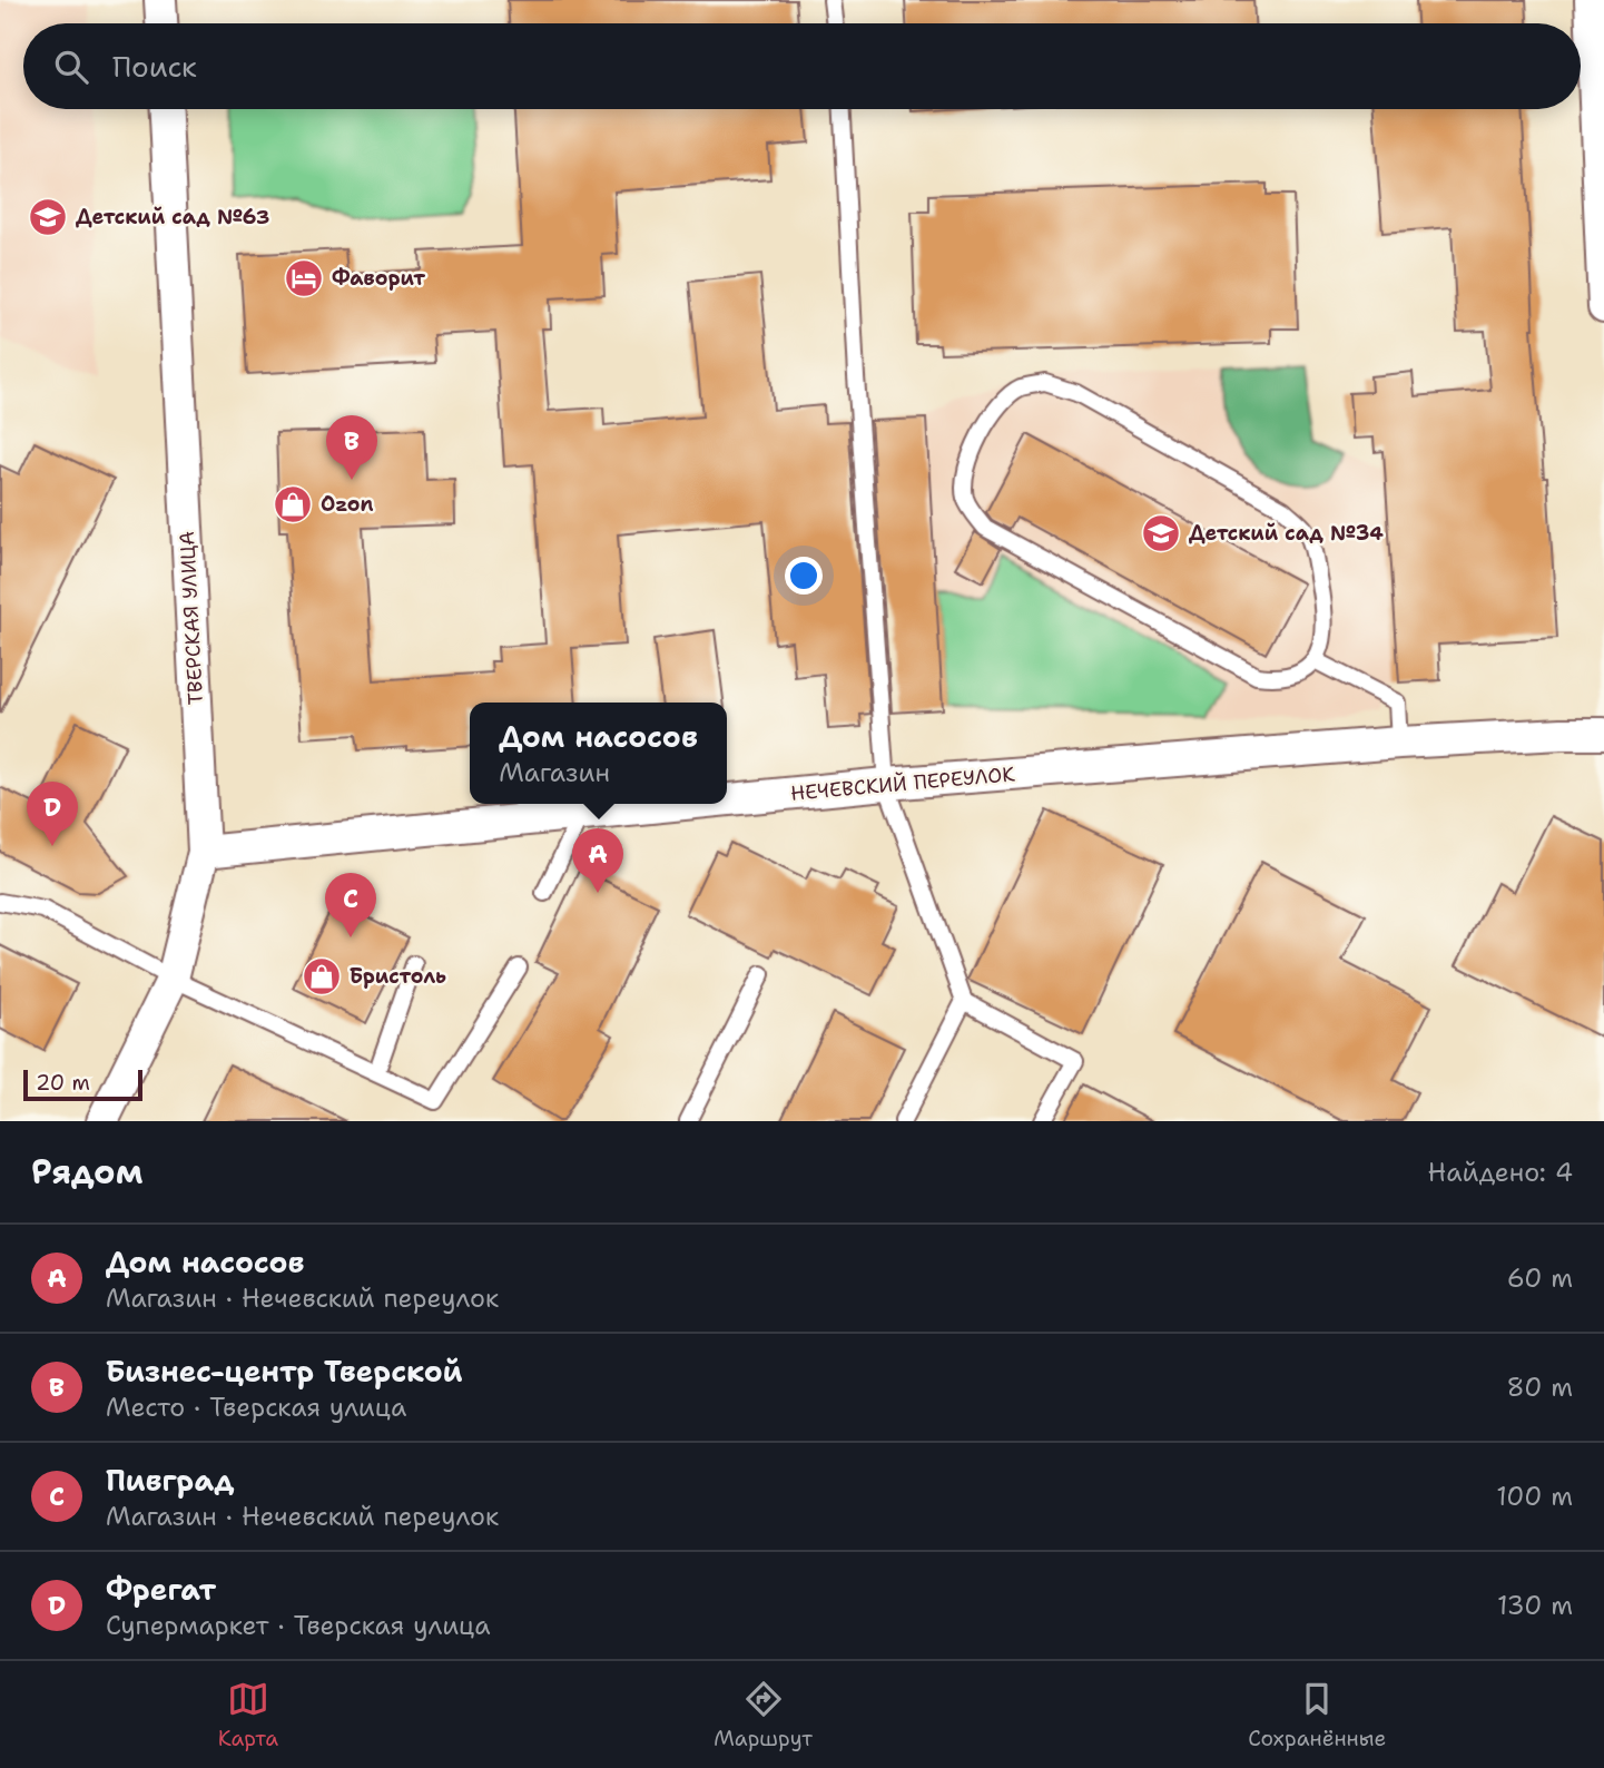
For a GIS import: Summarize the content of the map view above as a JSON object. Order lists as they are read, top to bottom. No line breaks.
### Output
{"streets":{"street":["ТВЕРСКАЯ УЛИЦА","НЕЧЕВСКИЙ ПЕРЕУЛОК"]},"crossings":[["ТВЕРСКАЯ УЛИЦА","НЕЧЕВСКИЙ ПЕРЕУЛОК"]],"places":{"school or university":["Детский сад №63","Детский сад №34"],"hotel":["Фаворит"],"shop":["Ozon","Бристоль"]},"scale_bar":"20 m","page":{"search":"Поиск","pins":["B","D","A","C"],"popup":["Дом насосов","Магазин"],"scale":"20 m","heading":["Рядом","Найдено: 4"],"list":[{"mark":"A","name":"Дом насосов","note":"Магазин · Нечевский переулок","value":"60 m"},{"mark":"B","name":"Бизнес-центр Тверской","note":"Место · Тверская улица","value":"80 m"},{"mark":"C","name":"Пивград","note":"Магазин · Нечевский переулок","value":"100 m"},{"mark":"D","name":"Фрегат","note":"Супермаркет · Тверская улица","value":"130 m"}],"nav":["Карта","Маршрут","Сохранённые"]}}
